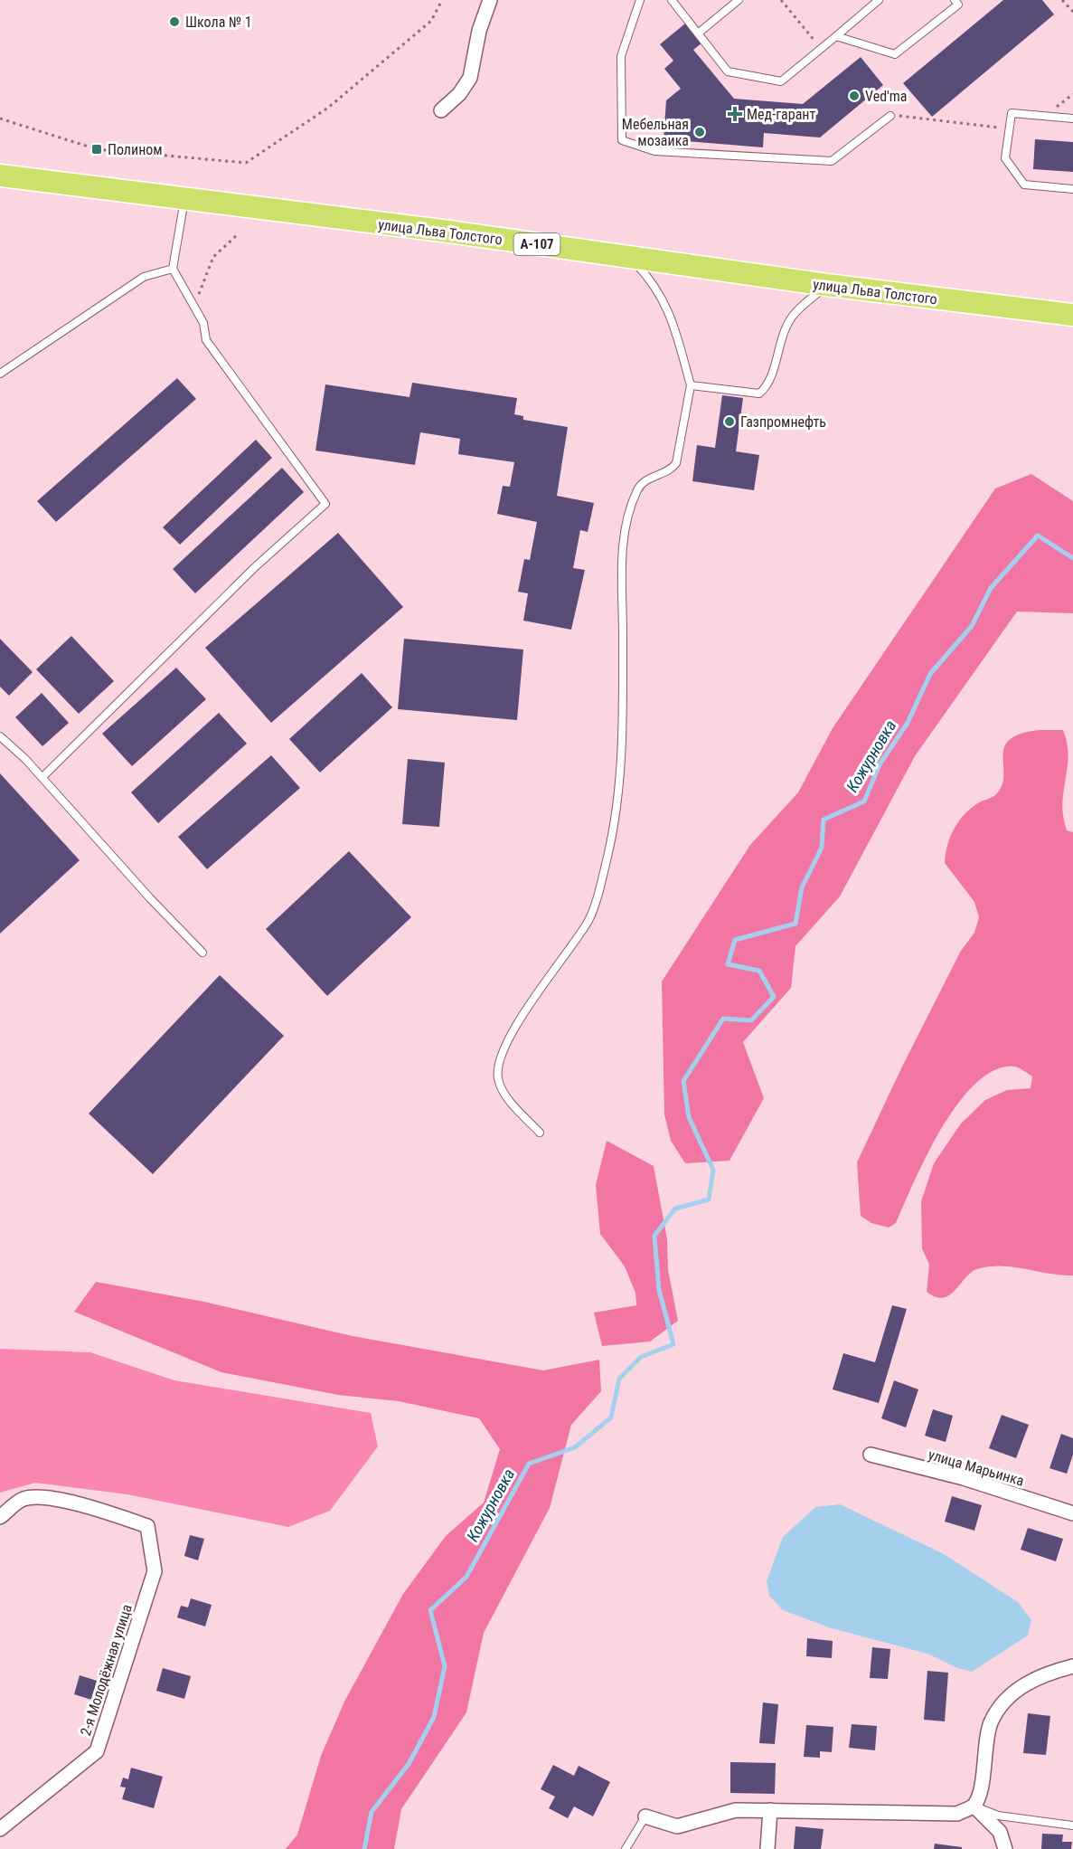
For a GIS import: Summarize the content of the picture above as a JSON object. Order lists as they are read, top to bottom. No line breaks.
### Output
{"streets":{"highway":["улица Льва Толстого","А-107"],"street":["улица Марьинка","2-я Молодёжная улица"]},"water":["Кожурновка"],"places":{"other":["Школа № 1","Ved'ma","Мебельная мозаика","Газпромнефть"],"health":["Мед-гарант"],"transit":["Полином"]}}
